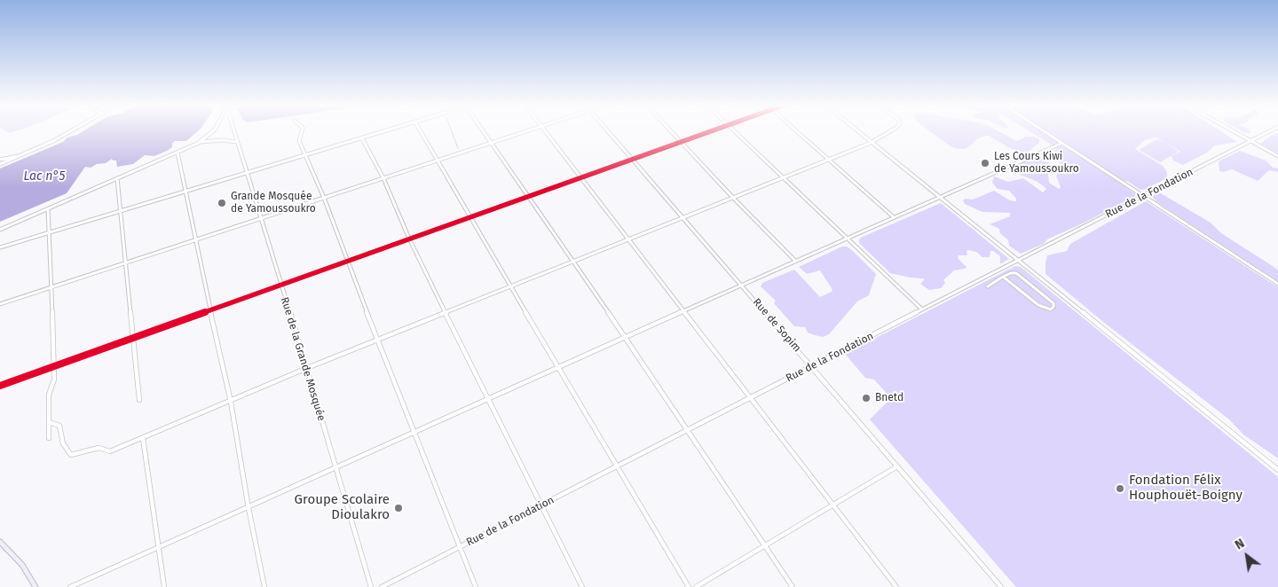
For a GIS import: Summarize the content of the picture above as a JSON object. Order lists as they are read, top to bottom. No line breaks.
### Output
{"streets":{"street":["Rue de la Fondation","Rue de Sopim","Rue de la Grande Mosquée"]},"crossings":[["Rue de la Fondation","Rue de Sopim"]],"water":["Lac n°5"],"places":["Les Cours Kiwi de Yamoussoukro","Grande Mosquée de Yamoussoukro","Bnetd","Fondation Félix Houphouët-Boigny","Groupe Scolaire Dioulakro"],"north":"top left"}
